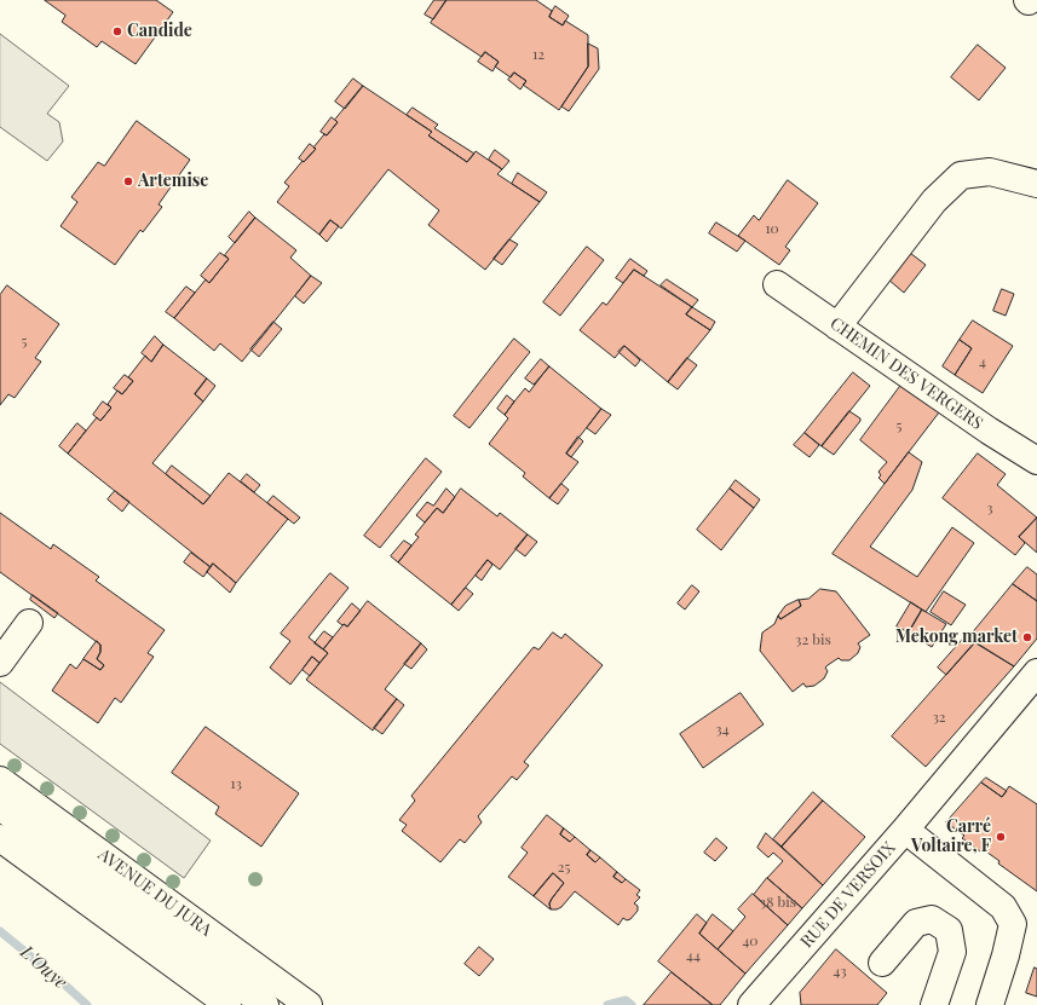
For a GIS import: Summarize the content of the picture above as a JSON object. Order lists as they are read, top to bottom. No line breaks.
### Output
{"streets":{"street":["CHEMIN DES VERGERS","AVENUE DU JURA","RUE DE VERSOIX"]},"water":["L'Ouye"],"places":["Candide","Artemise","Mekong market","Carré Voltaire, F"],"house_numbers":["12","10","5","4","5","3","32 bis","32","34","13","25","38 bis","40","44","43"]}
